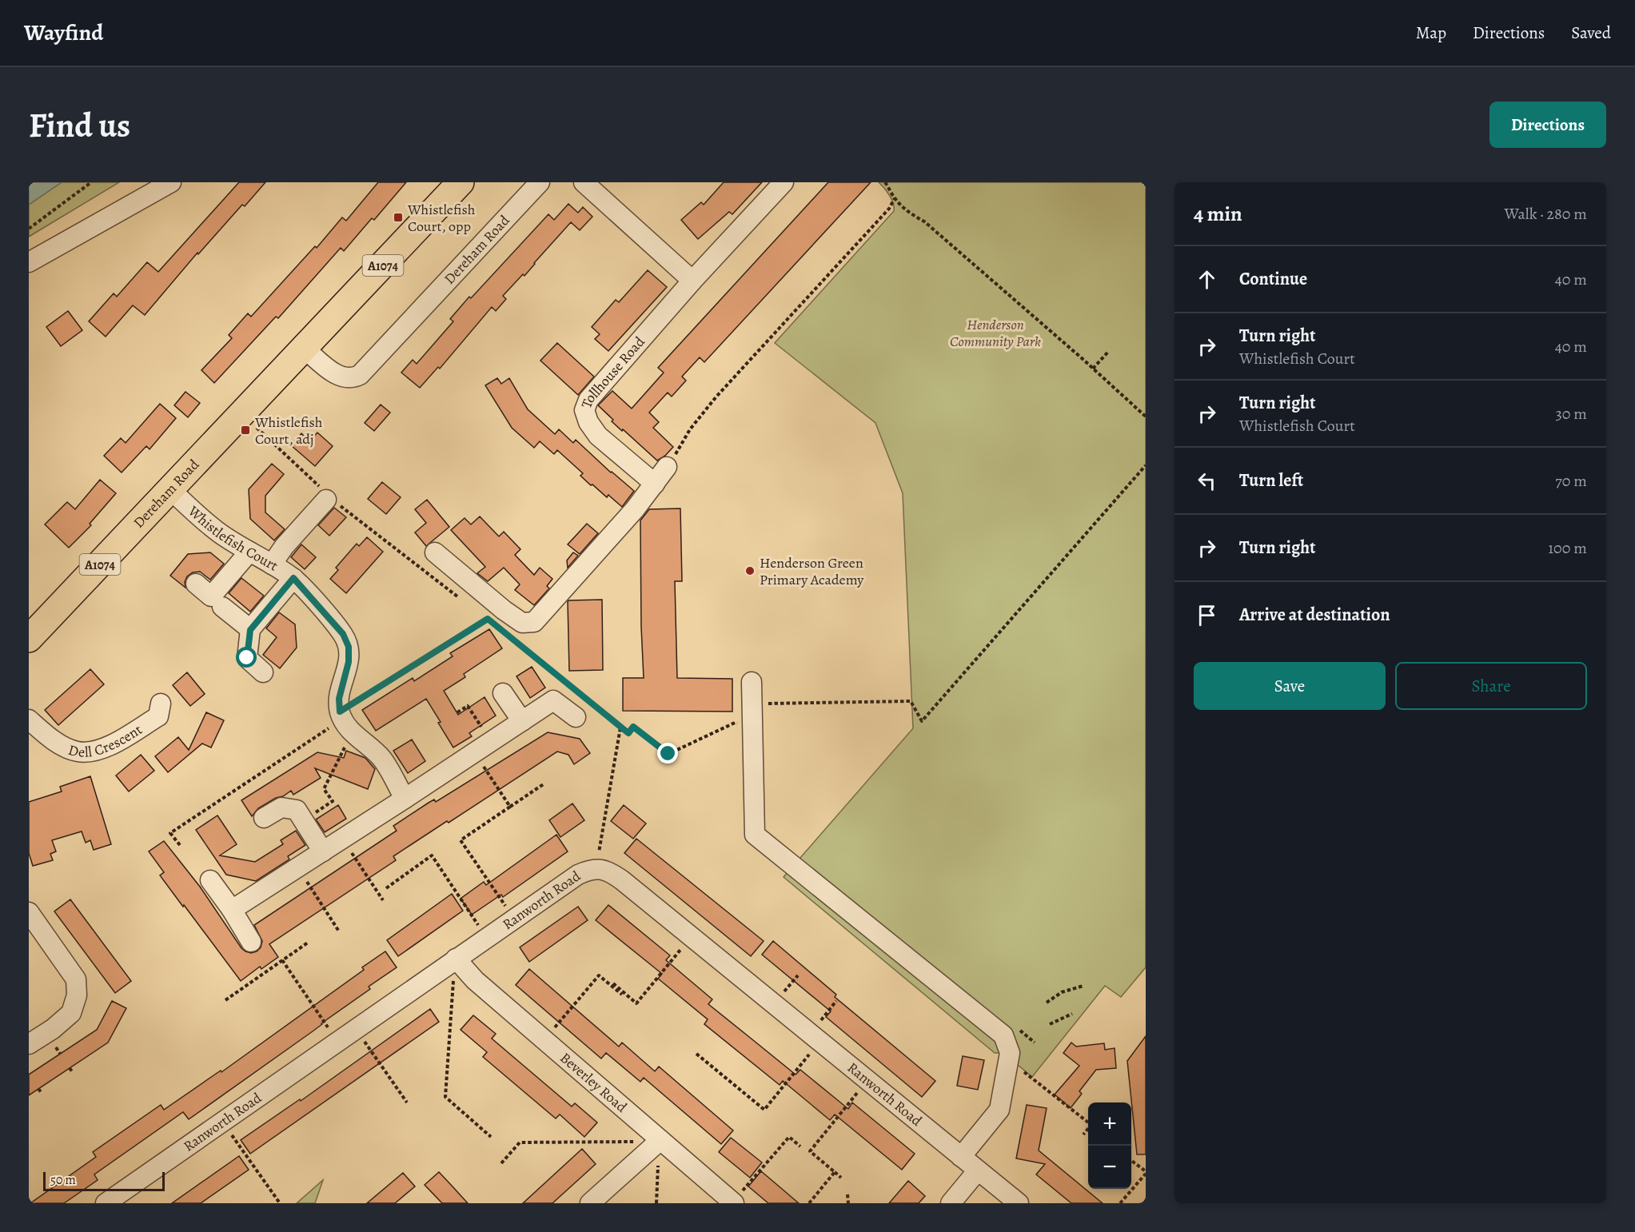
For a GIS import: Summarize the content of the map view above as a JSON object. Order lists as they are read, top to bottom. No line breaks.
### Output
{"streets":{"highway":["Dereham Road","A1074"],"street":["Tollhouse Road","Whistlefish Court","Dell Crescent","Ranworth Road","Beverley Road"]},"crossings":[["Dereham Road","Whistlefish Court"],["Ranworth Road","Beverley Road"]],"parks":["Henderson Community Park"],"places":{"transit":["Whistlefish Court, opp","Whistlefish Court, adj"],"other":["Henderson Green Primary Academy"]},"scale_bar":"50 m","page":{"header":"Wayfind","nav":["Map","Directions","Saved"],"buttons":["Directions",["Save","Share"]],"title":"Find us","heading":["4 min","Walk · 280 m"],"list":[["Continue","40 m"],["Turn right","Whistlefish Court","40 m"],["Turn right","Whistlefish Court","30 m"],["Turn left","70 m"],["Turn right","100 m"],"Arrive at destination"],"map_buttons":["+","−"],"scale":"50 m"}}
